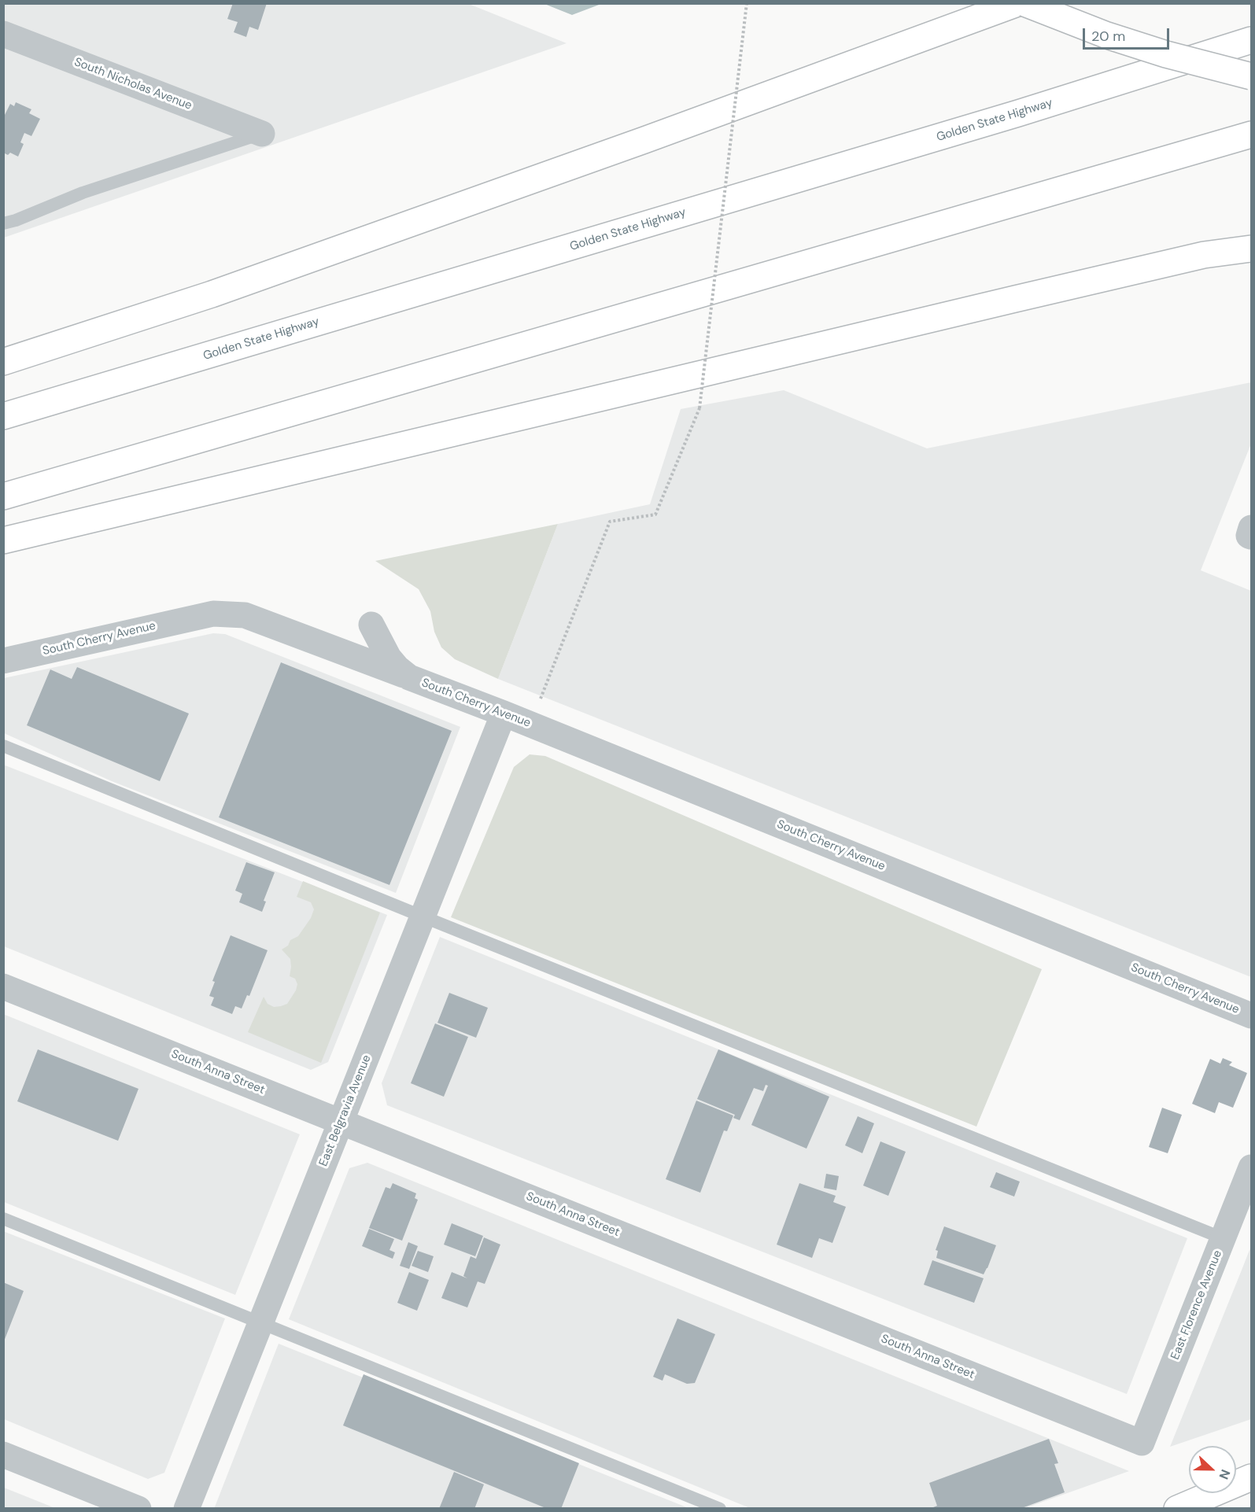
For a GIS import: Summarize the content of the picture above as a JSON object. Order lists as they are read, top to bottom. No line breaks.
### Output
{"streets":{"highway":["Golden State Highway"],"street":["South Nicholas Avenue","South Cherry Avenue","South Anna Street","East Belgravia Avenue","East Florence Avenue"]},"crossings":[["South Cherry Avenue","East Belgravia Avenue"],["South Anna Street","East Belgravia Avenue"],["South Anna Street","East Florence Avenue"]],"scale_bar":"20 m","north":"right"}
